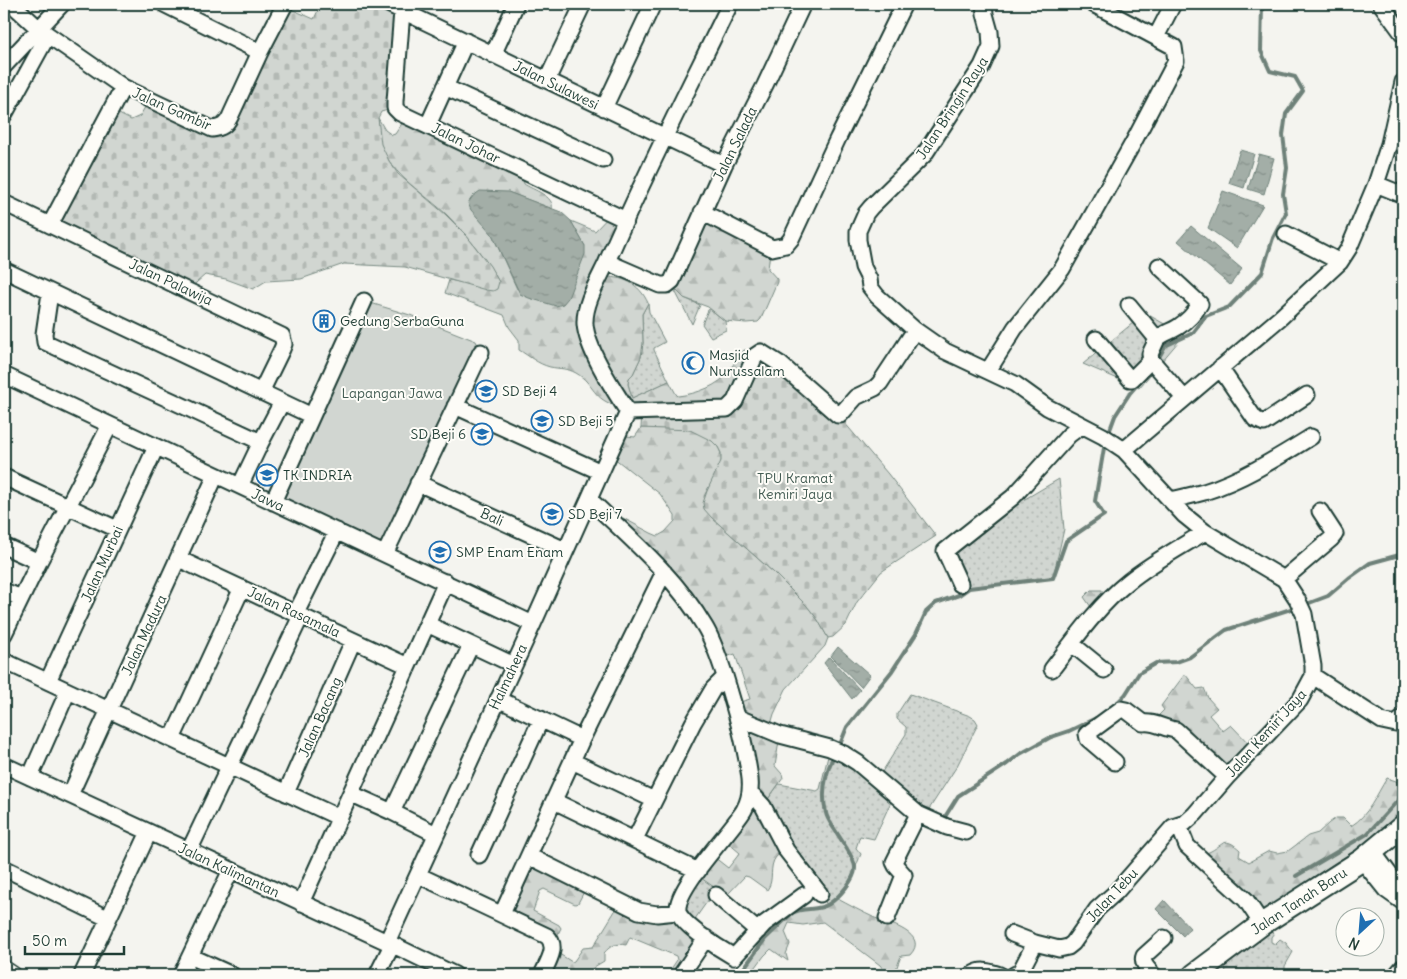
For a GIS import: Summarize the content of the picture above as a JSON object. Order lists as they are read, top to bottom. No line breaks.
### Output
{"streets":{"main road":["Jalan Tanah Baru"],"street":["Jalan Sulawesi","Jalan Bringin Raya","Jalan Gambir","Jalan Johar","Jalan Salada","Jalan Palawija","Jawa","Bali","Jalan Murbai","Jalan Rasamala","Jalan Madura","Halmahera","Jalan Bacang","Jalan Kemiri Jaya","Jalan Kalimantan","Jalan Tebu"]},"crossings":[["Jalan Sulawesi","Jalan Johar"],["Jalan Sulawesi","Jalan Salada"],["Jalan Bringin Raya","Jalan Kemiri Jaya"],["Jawa","Jalan Murbai"],["Jawa","Jalan Madura"],["Jawa","Halmahera"],["Bali","Halmahera"],["Jalan Rasamala","Jalan Madura"],["Jalan Rasamala","Jalan Bacang"],["Jalan Madura","Jalan Kalimantan"],["Halmahera","Jalan Kalimantan"],["Jalan Kemiri Jaya","Jalan Tebu"]],"parks":["Lapangan Jawa","TPU Kramat Kemiri Jaya"],"places":{"building":["Gedung SerbaGuna"],"mosque":["Masjid Nurussalam"],"school or university":["SD Beji 4","SD Beji 5","SD Beji 6","TK INDRIA","SD Beji 7","SMP Enam Enam"]},"scale_bar":"50 m","north":"bottom left"}
